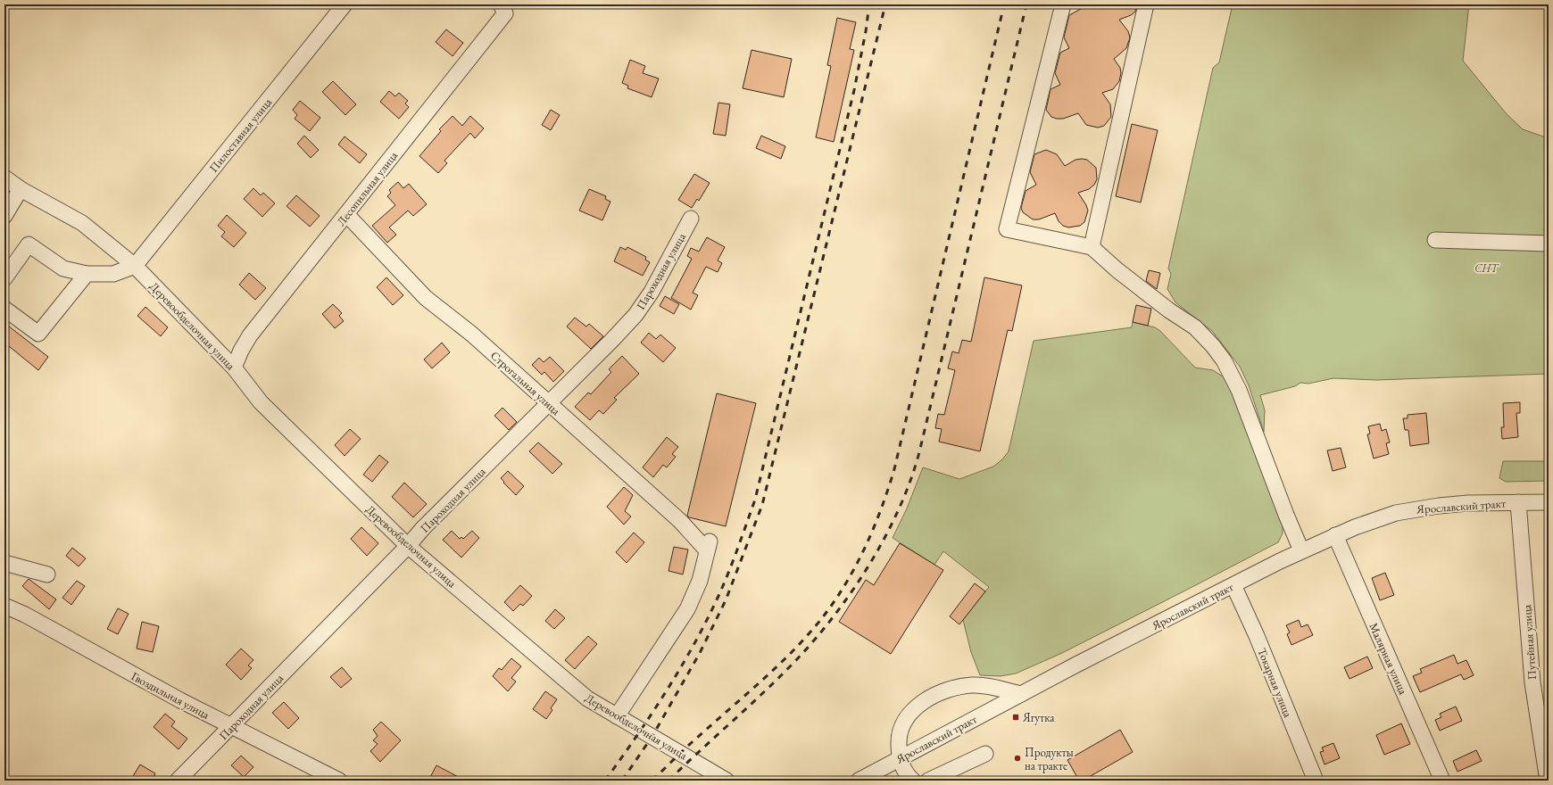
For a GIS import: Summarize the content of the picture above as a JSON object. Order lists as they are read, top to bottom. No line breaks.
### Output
{"streets":{"street":["Пилоставная улица","Лесопильная улица","Пароходная улица","Деревообделочная улица","Строгальная улица","Ярославский тракт","Путейная улица","Малярная улица","Токарная улица","Гвоздильная улица"]},"crossings":[["Пилоставная улица","Деревообделочная улица"],["Лесопильная улица","Деревообделочная улица"],["Лесопильная улица","Строгальная улица"],["Пароходная улица","Деревообделочная улица"],["Пароходная улица","Строгальная улица"],["Пароходная улица","Гвоздильная улица"],["Деревообделочная улица","Строгальная улица"],["Ярославский тракт","Путейная улица"],["Ярославский тракт","Малярная улица"],["Ярославский тракт","Токарная улица"]],"parks":["СНТ"],"places":{"transit":["Ягутка"],"other":["Продукты на тракте"]}}
